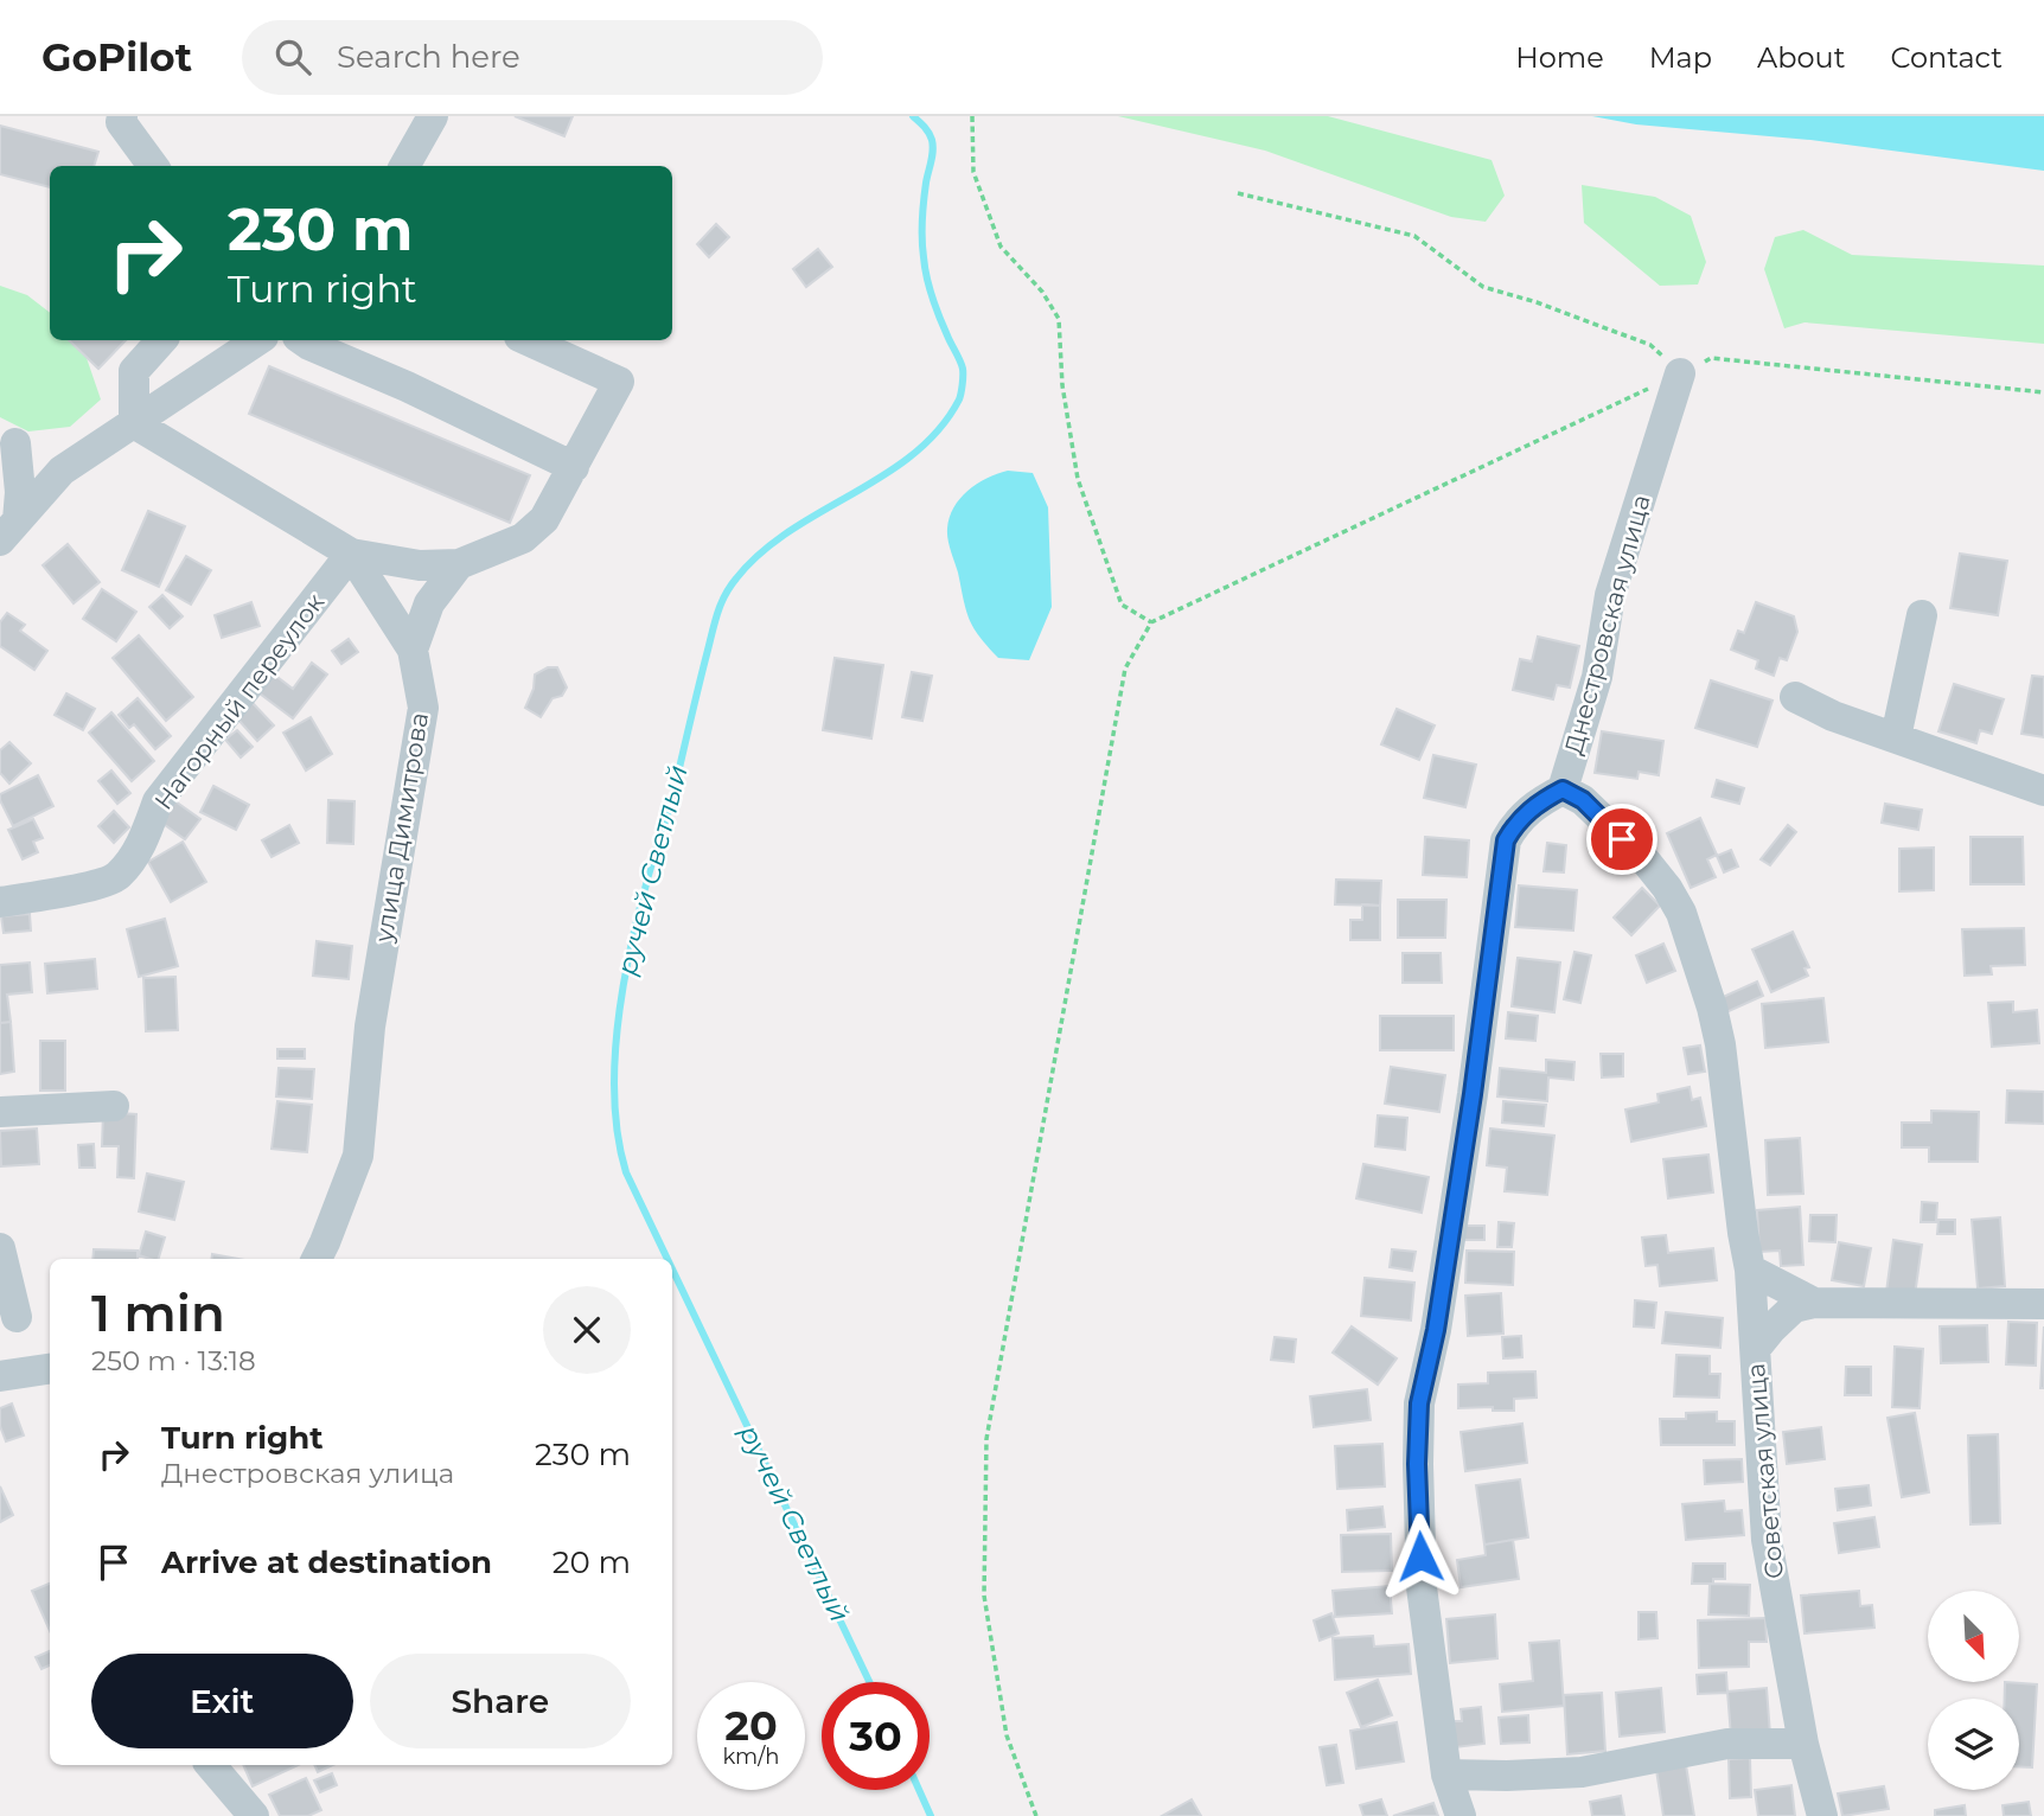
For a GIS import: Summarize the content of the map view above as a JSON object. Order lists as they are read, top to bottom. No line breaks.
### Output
{"streets":{"street":["Днестровская улица","Нагорный переулок","улица Димитрова","Советская улица"]},"crossings":[["Днестровская улица","Советская улица"],["Нагорный переулок","улица Димитрова"]],"water":["ручей Светлый"],"north":"bottom right","page":{"header":"GoPilot","search":"Search here","nav":["Home","Map","About","Contact"],"turn":["230 m","Turn right"],"heading":["1 min","250 m · 13:18"],"list":[{"name":"Turn right","note":"Днестровская улица","value":"230 m"},{"name":"Arrive at destination","value":"20 m"}],"buttons":["Exit","Share"],"speed":"20 km/h","limit":"30"}}
